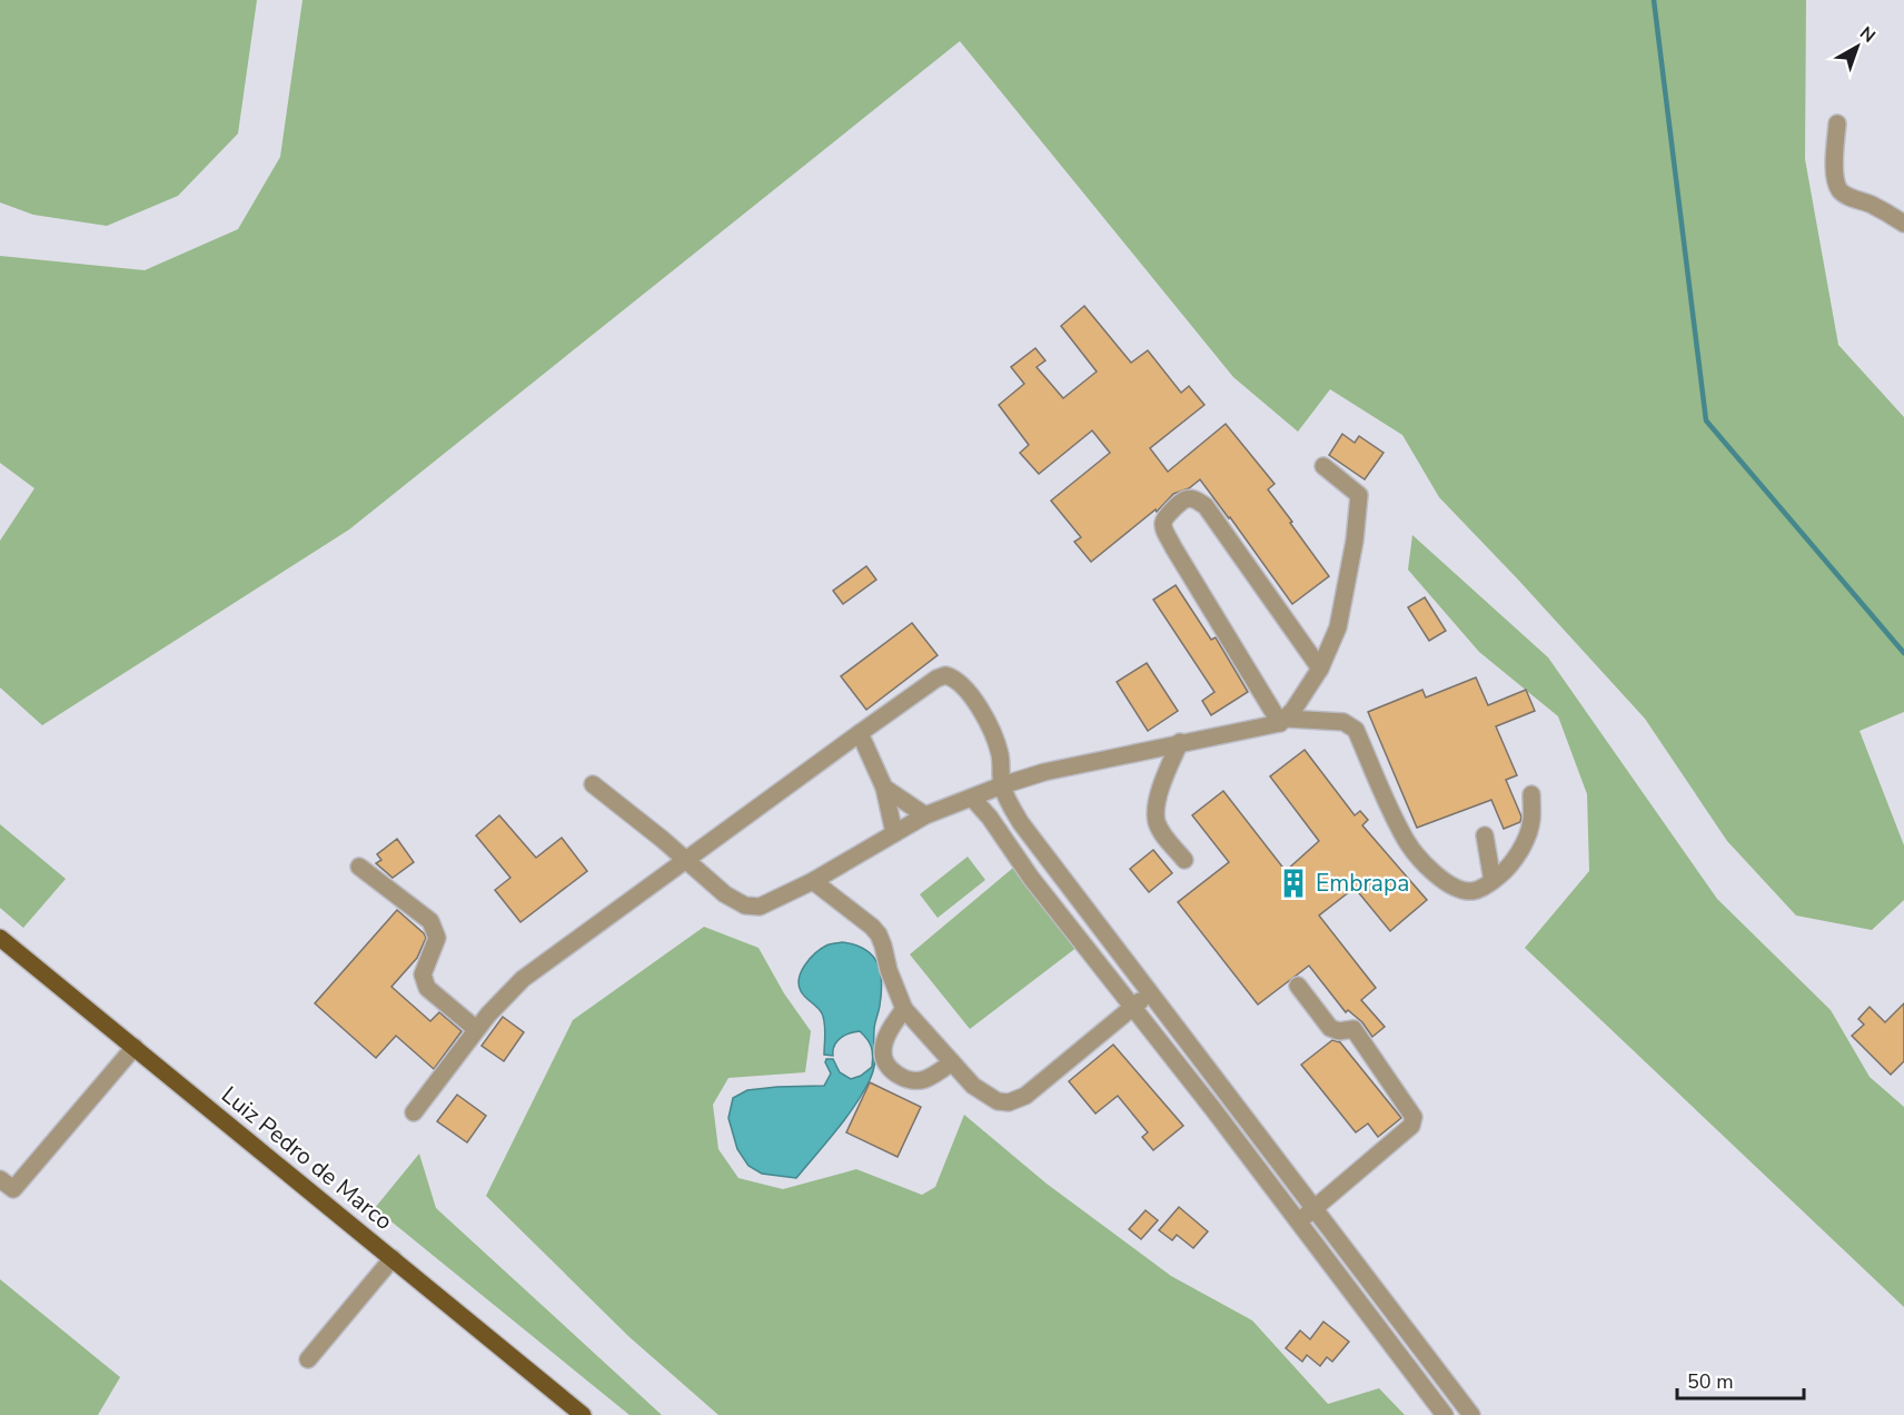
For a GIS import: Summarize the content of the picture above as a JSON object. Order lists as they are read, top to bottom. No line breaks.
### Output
{"streets":{"main road":["Luiz Pedro de Marco"]},"places":{"building":["Embrapa"]},"scale_bar":"50 m","north":"top right"}
